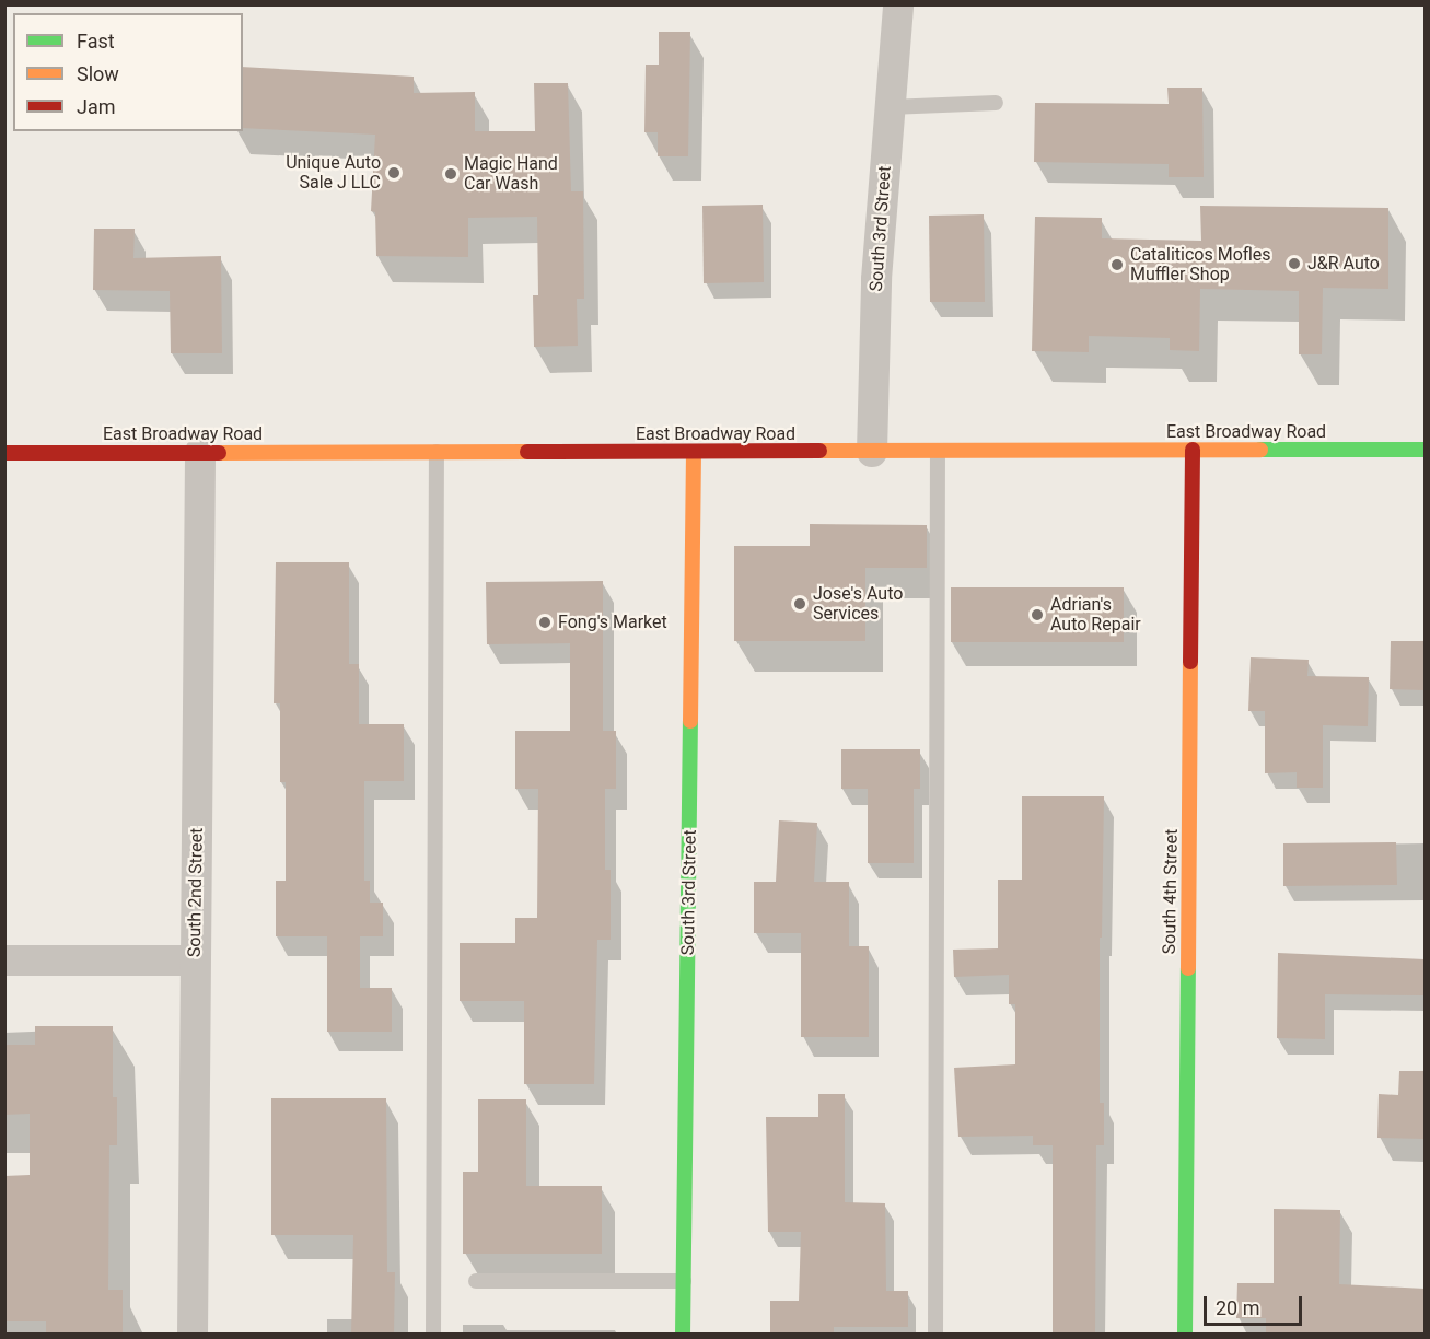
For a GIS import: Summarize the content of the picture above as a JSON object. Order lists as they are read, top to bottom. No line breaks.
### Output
{"streets":{"street":["South 3rd Street","East Broadway Road","South 4th Street","South 2nd Street"]},"crossings":[["South 3rd Street","East Broadway Road"],["East Broadway Road","South 4th Street"],["East Broadway Road","South 2nd Street"]],"places":["Unique Auto Sale J LLC","Magic Hand Car Wash","J&R Auto","Cataliticos Mofles Muffler Shop","Jose's Auto Services","Adrian's Auto Repair","Fong's Market"],"legend":["Fast","Slow","Jam"],"scale_bar":"20 m"}
